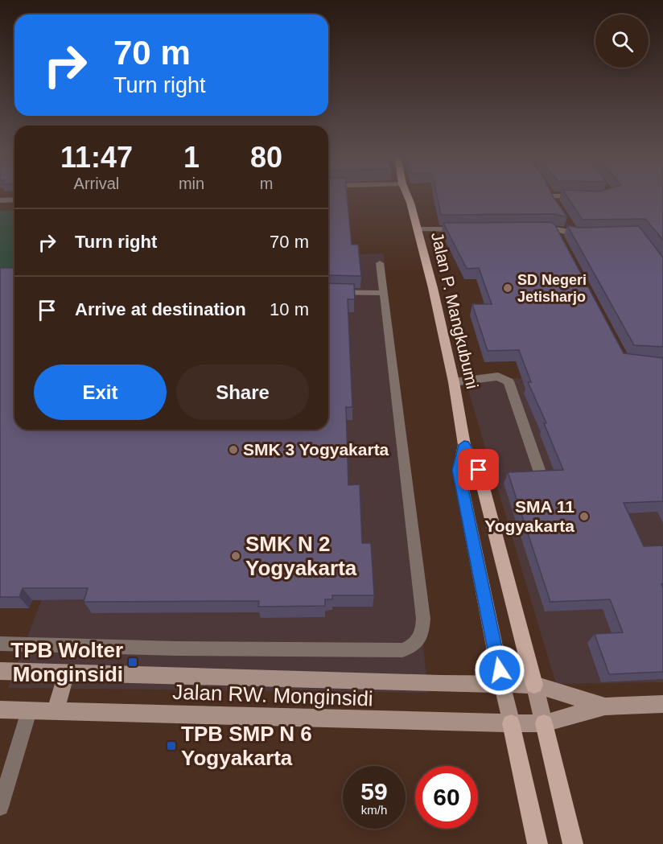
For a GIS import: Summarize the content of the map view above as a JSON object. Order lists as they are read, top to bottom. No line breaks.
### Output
{"streets":{"main road":["Jalan P. Mangkubumi","Jalan RW. Monginsidi"]},"crossings":[["Jalan P. Mangkubumi","Jalan RW. Monginsidi"]],"places":{"other":["SD Negeri Jetisharjo","SMK 3 Yogyakarta","SMA 11 Yogyakarta","SMK N 2 Yogyakarta"],"transit":["TPB Wolter Monginsidi","TPB SMP N 6 Yogyakarta"]},"page":{"turn":["70 m","Turn right"],"eta":["11:47","Arrival","1","min","80","m"],"list":[{"name":"Turn right","value":"70 m"},{"name":"Arrive at destination","value":"10 m"}],"buttons":["Exit","Share"],"speed":"59 km/h","limit":"60"}}
